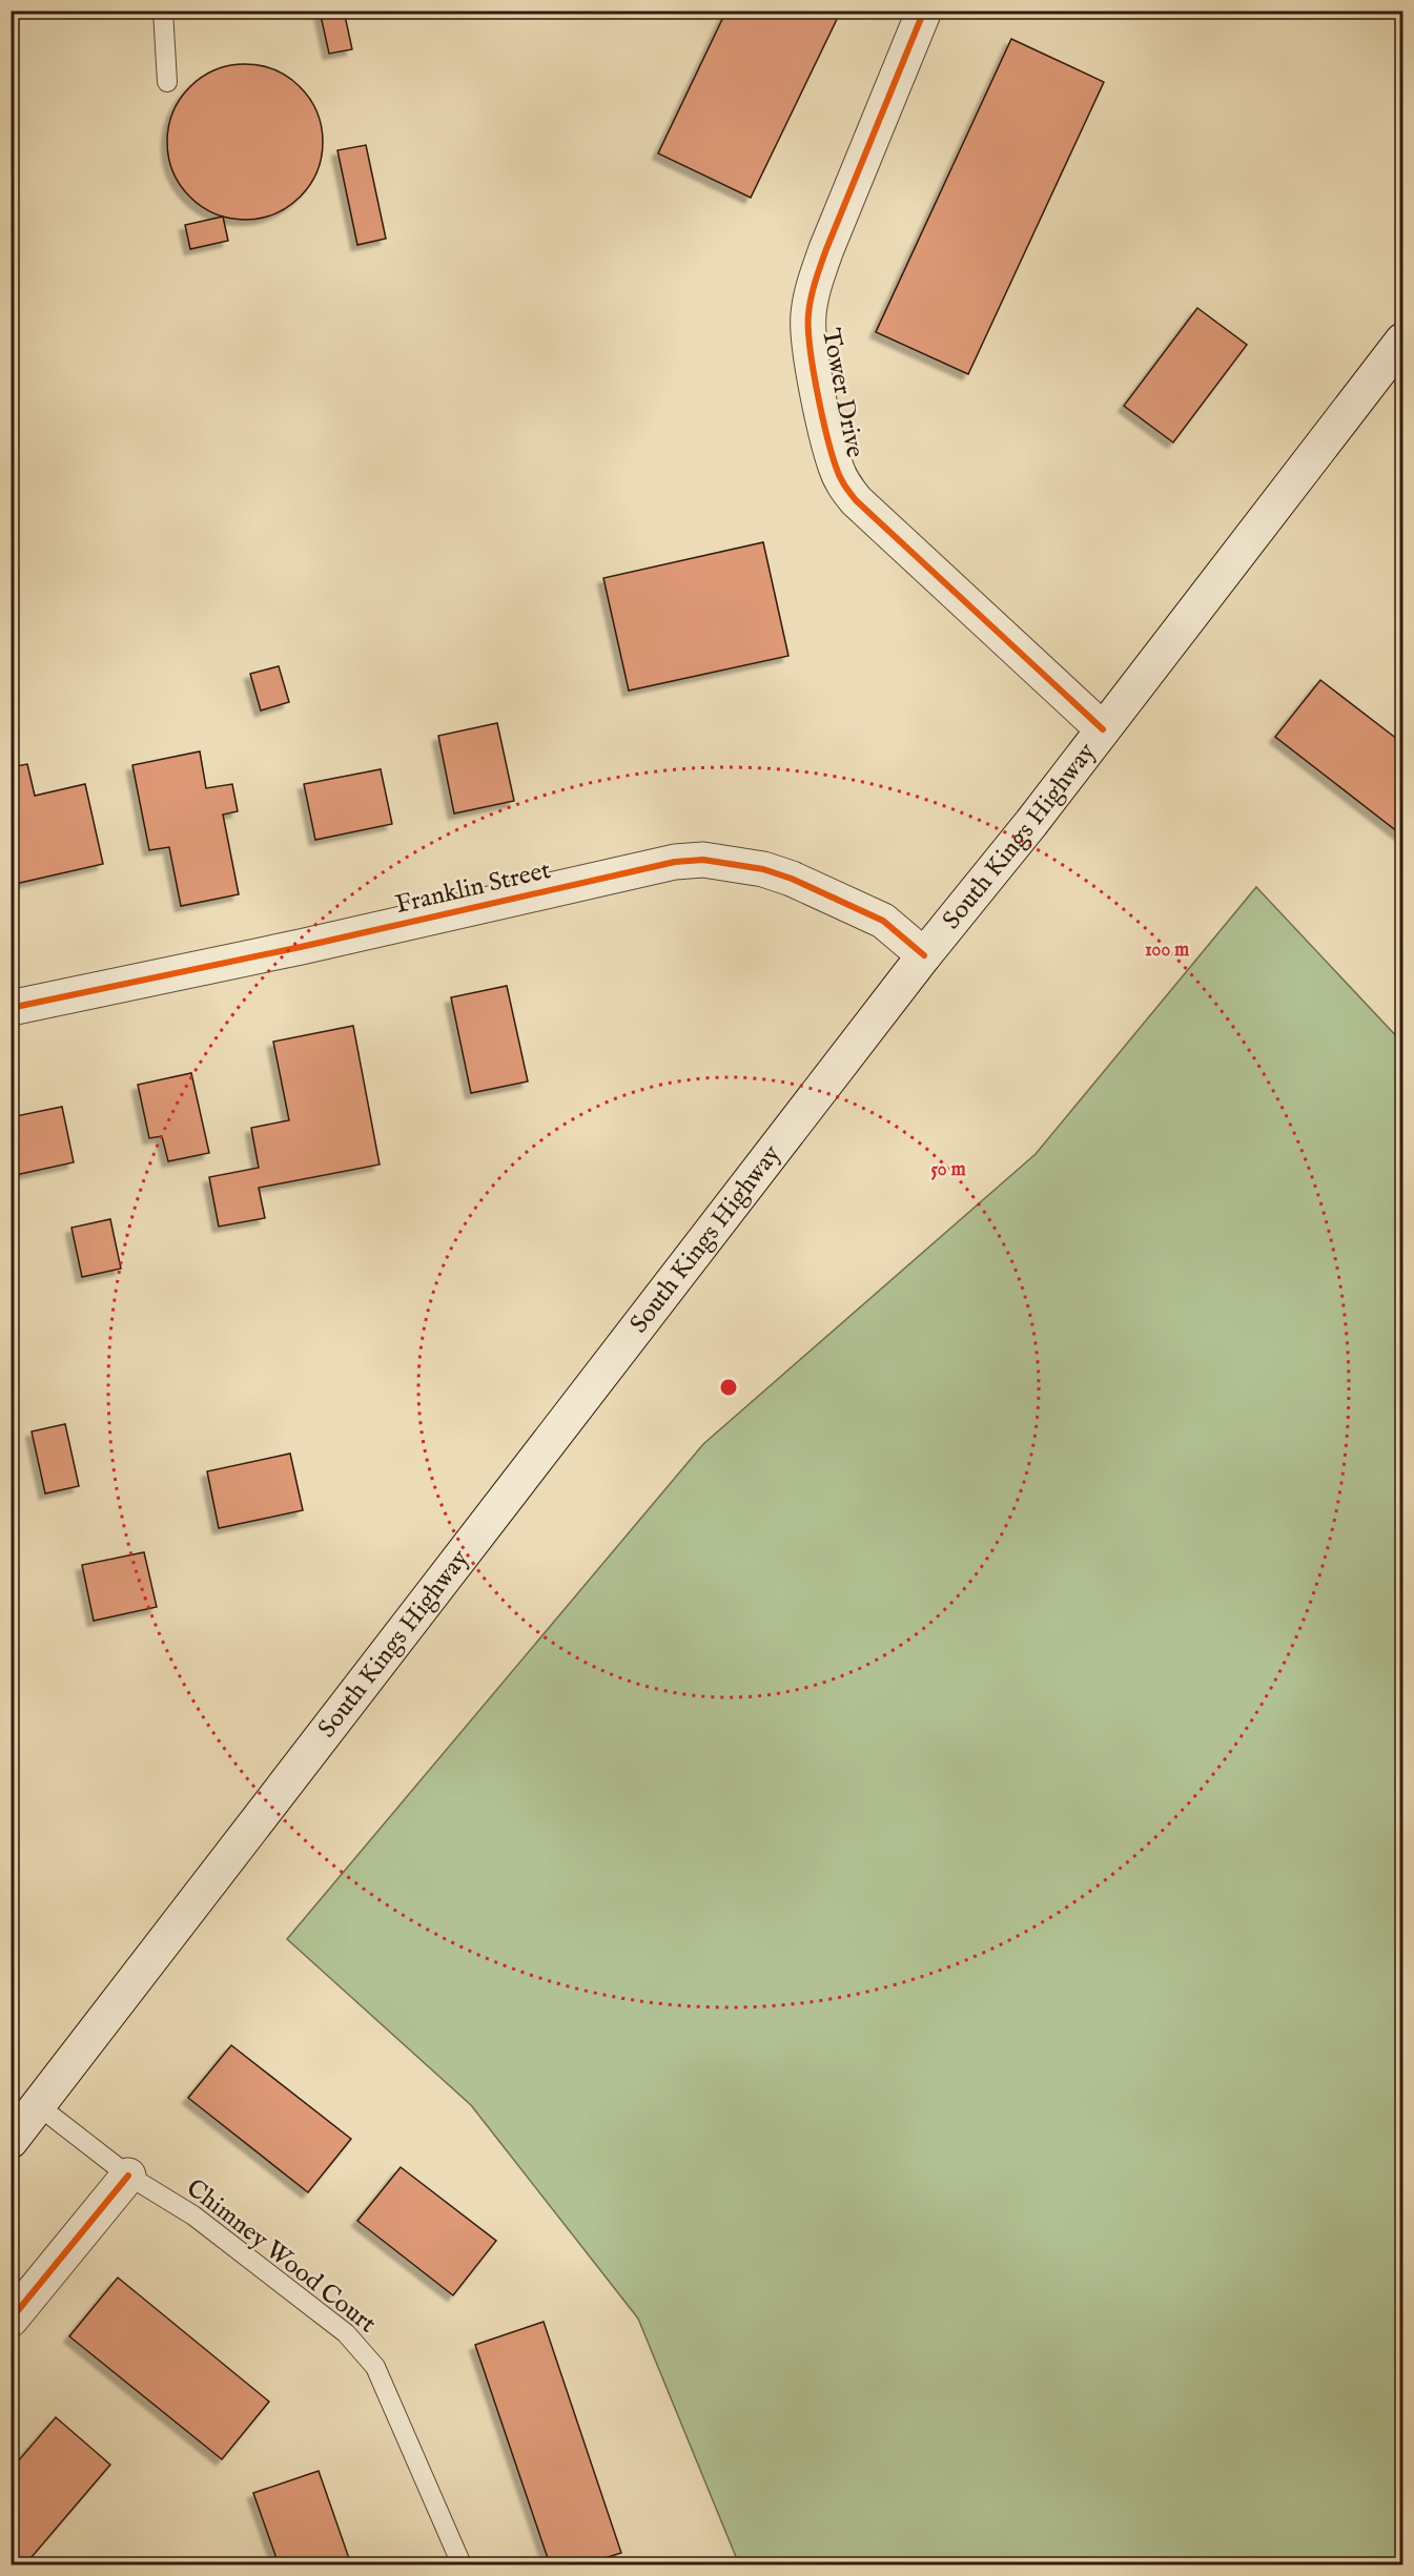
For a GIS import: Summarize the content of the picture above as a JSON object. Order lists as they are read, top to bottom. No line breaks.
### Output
{"streets":{"main road":["Tower Drive","South Kings Highway","Franklin Street"],"lane":["Chimney Wood Court"]},"crossings":[["Tower Drive","South Kings Highway"],["South Kings Highway","Franklin Street"],["South Kings Highway","Chimney Wood Court"]],"rings":["100 m","50 m"]}
